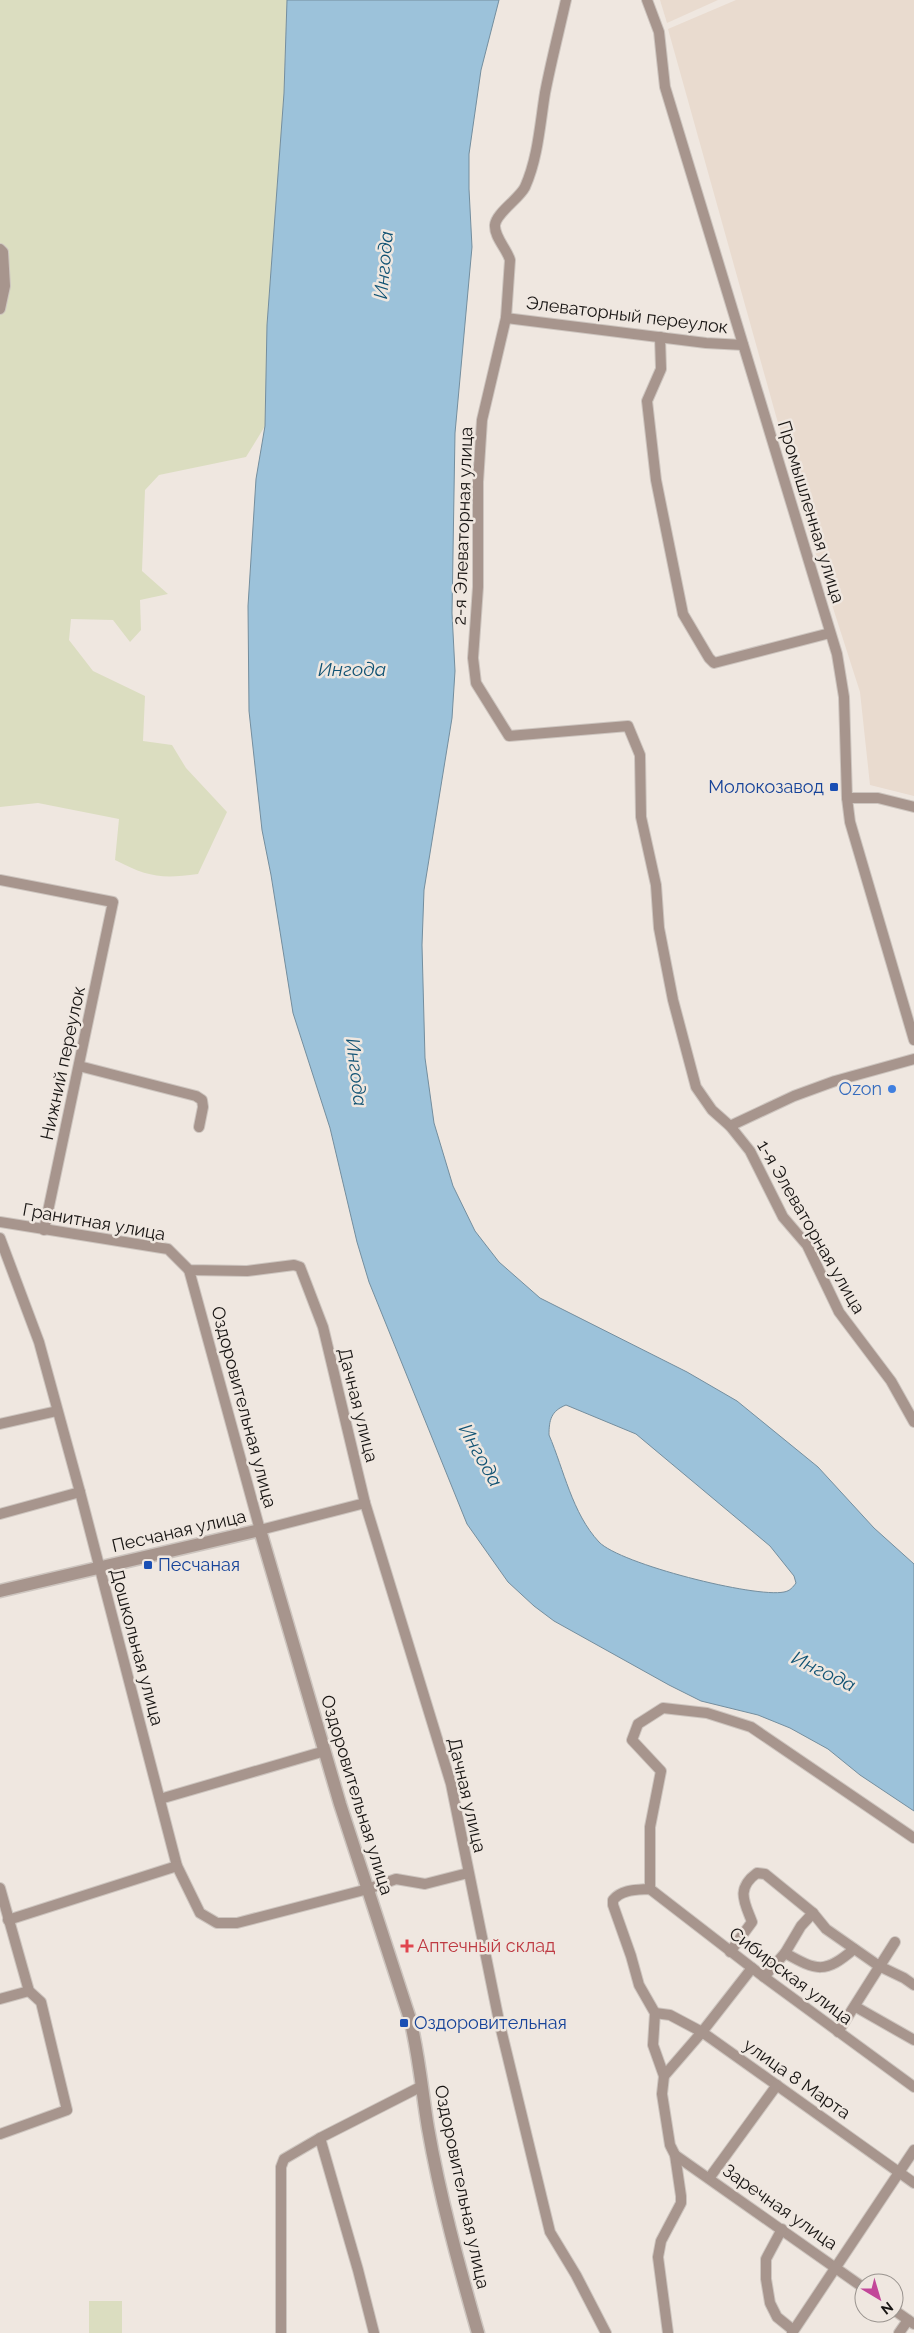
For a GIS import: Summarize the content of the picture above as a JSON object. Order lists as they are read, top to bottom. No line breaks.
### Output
{"streets":{"street":["Элеваторный переулок","Промышленная улица","2-я Элеваторная улица","Нижний переулок","Гранитная улица","1-я Элеваторная улица","Дачная улица","Оздоровительная улица","Песчаная улица","Дошкольная улица","Сибирская улица","улица 8 Марта","Заречная улица"]},"crossings":[["Элеваторный переулок","Промышленная улица"],["Элеваторный переулок","2-я Элеваторная улица"],["2-я Элеваторная улица","1-я Элеваторная улица"],["Нижний переулок","Гранитная улица"],["Гранитная улица","Дачная улица"],["Гранитная улица","Оздоровительная улица"],["Дачная улица","Оздоровительная улица"],["Дачная улица","Песчаная улица"],["Дачная улица","Дошкольная улица"],["Оздоровительная улица","Песчаная улица"],["Оздоровительная улица","Дошкольная улица"],["Песчаная улица","Дошкольная улица"]],"water":["Ингода"],"places":{"transit":["Молокозавод","Песчаная","Оздоровительная"],"other":["Ozon"],"health":["Аптечный склад"]},"north":"bottom right"}
